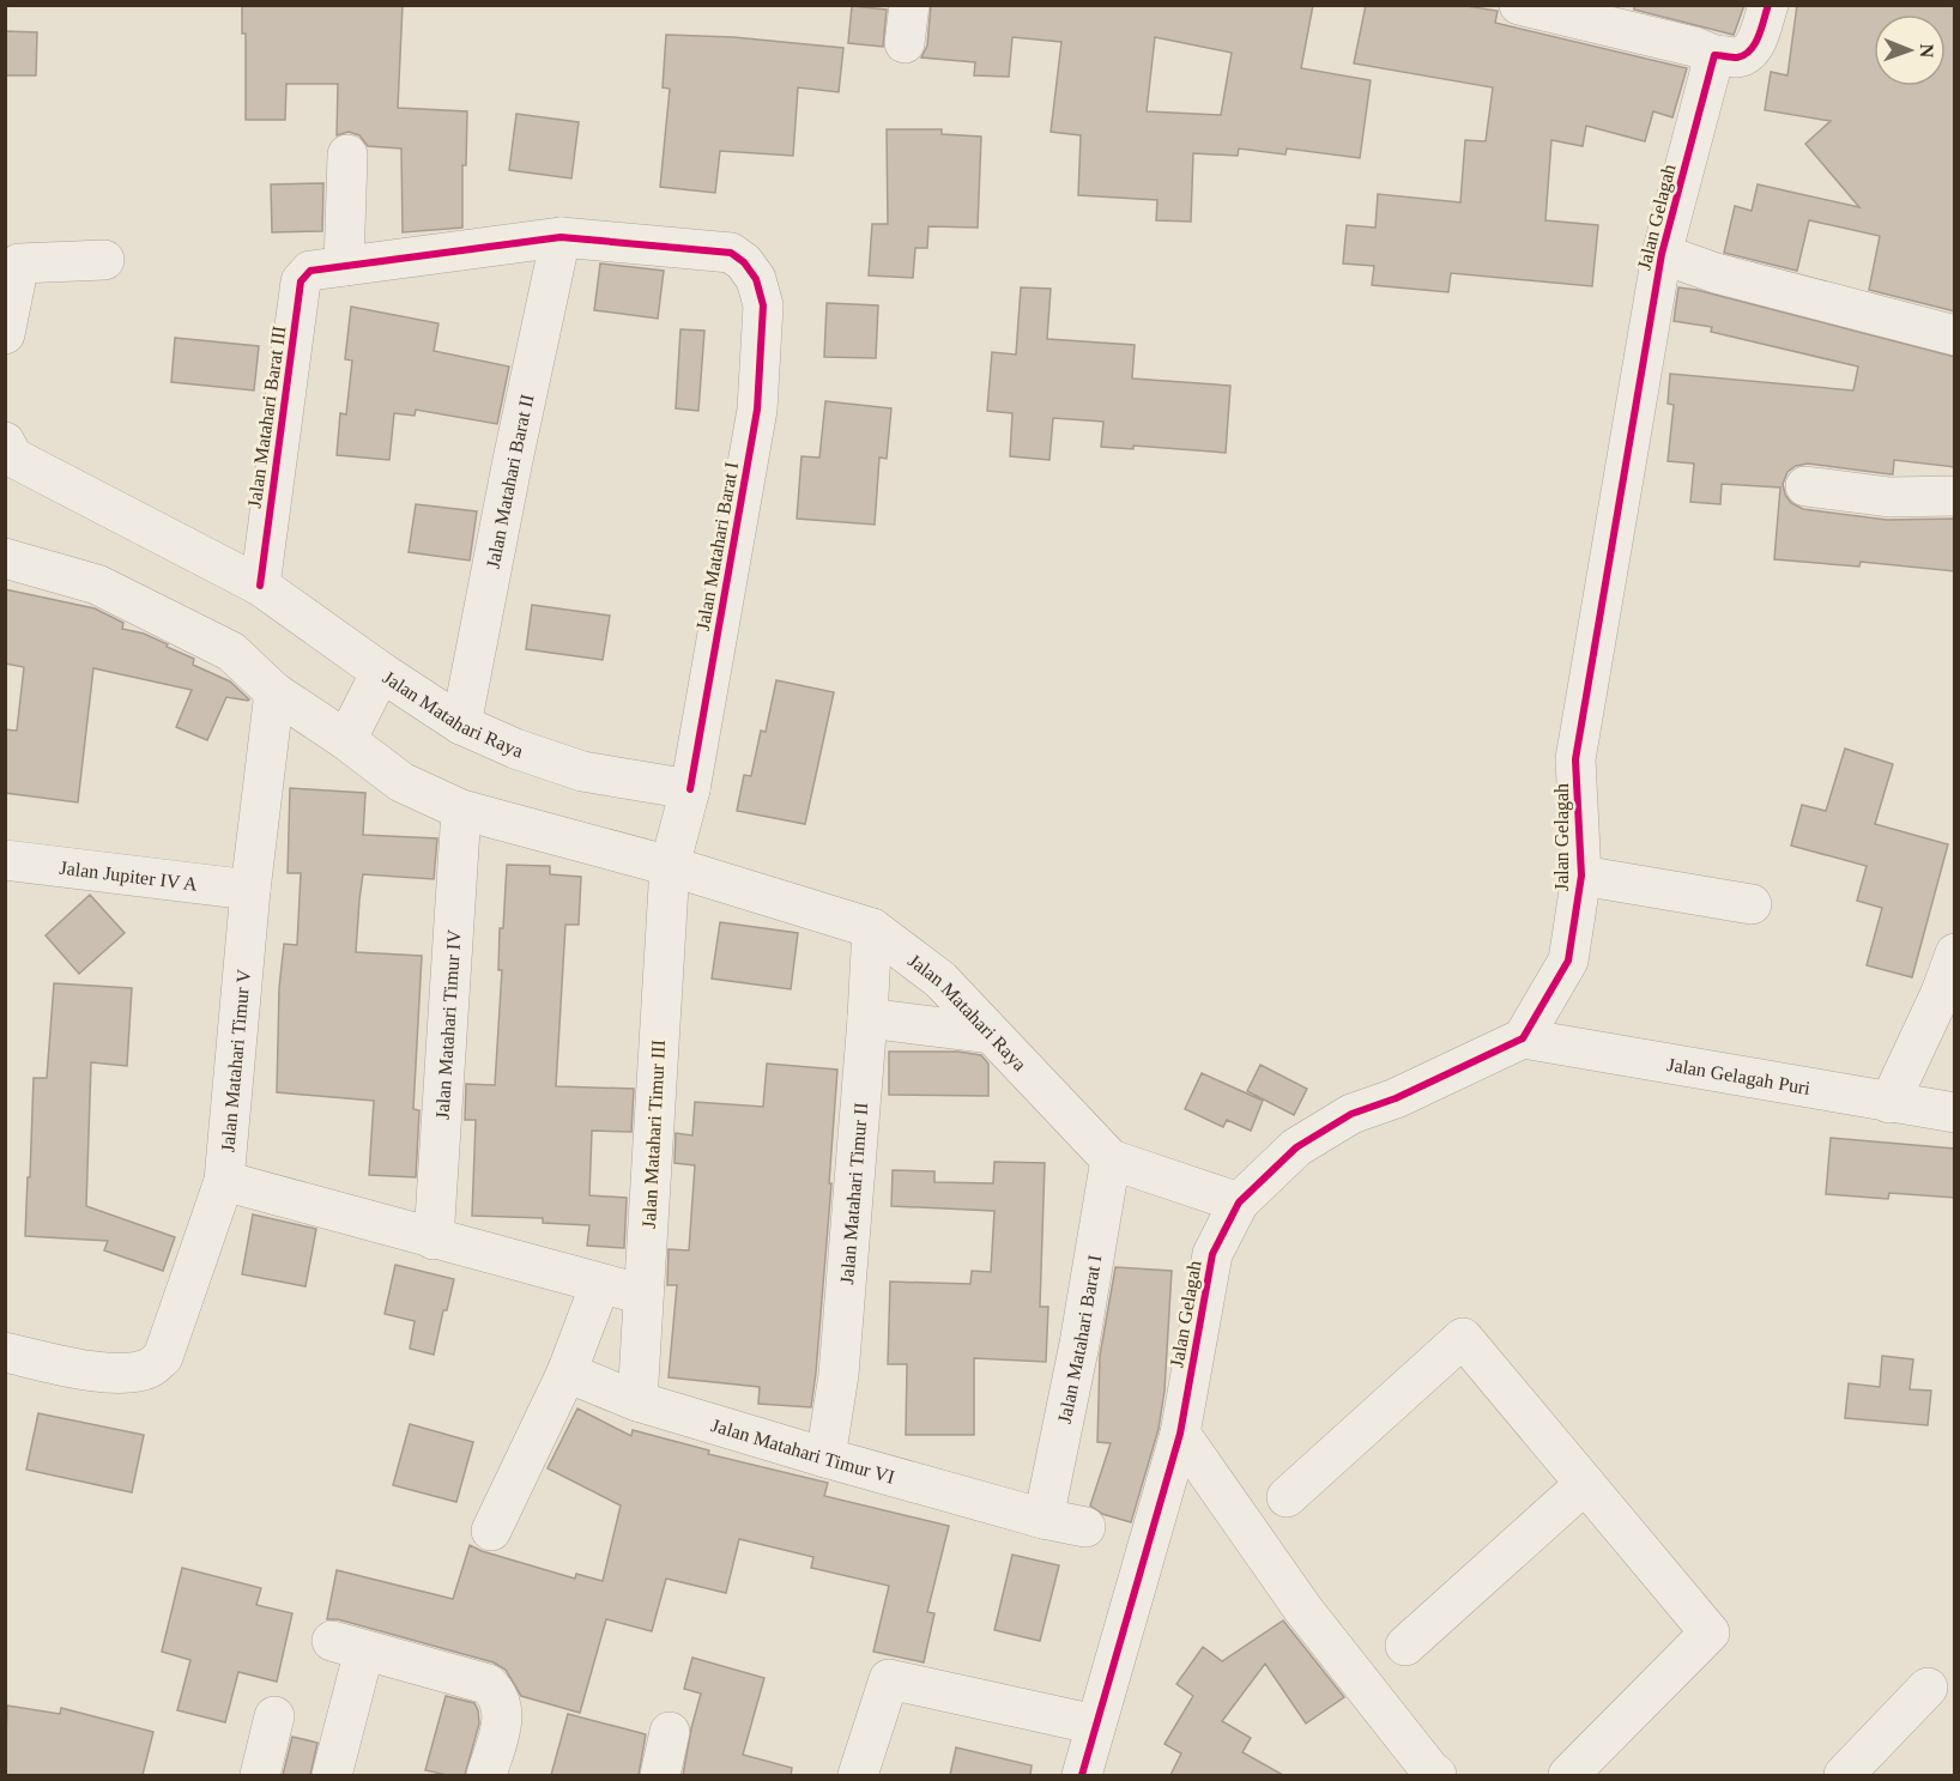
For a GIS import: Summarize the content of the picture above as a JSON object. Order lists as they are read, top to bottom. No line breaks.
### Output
{"streets":{"street":["Jalan Gelagah","Jalan Matahari Barat III","Jalan Matahari Barat II","Jalan Matahari Barat I","Jalan Matahari Raya","Jalan Jupiter IV A","Jalan Matahari Timur IV","Jalan Matahari Timur V","Jalan Gelagah Puri","Jalan Matahari Timur III","Jalan Matahari Timur II","Jalan Matahari Timur VI"]},"crossings":[["Jalan Gelagah","Jalan Matahari Raya"],["Jalan Gelagah","Jalan Gelagah Puri"],["Jalan Matahari Barat II","Jalan Matahari Barat I"],["Jalan Matahari Barat II","Jalan Matahari Raya"],["Jalan Matahari Barat I","Jalan Matahari Raya"],["Jalan Matahari Barat I","Jalan Matahari Timur VI"],["Jalan Matahari Raya","Jalan Matahari Timur IV"],["Jalan Matahari Raya","Jalan Matahari Timur V"],["Jalan Matahari Raya","Jalan Matahari Timur III"],["Jalan Matahari Raya","Jalan Matahari Timur II"],["Jalan Jupiter IV A","Jalan Matahari Timur V"],["Jalan Matahari Timur III","Jalan Matahari Timur VI"],["Jalan Matahari Timur II","Jalan Matahari Timur VI"]],"north":"right"}
